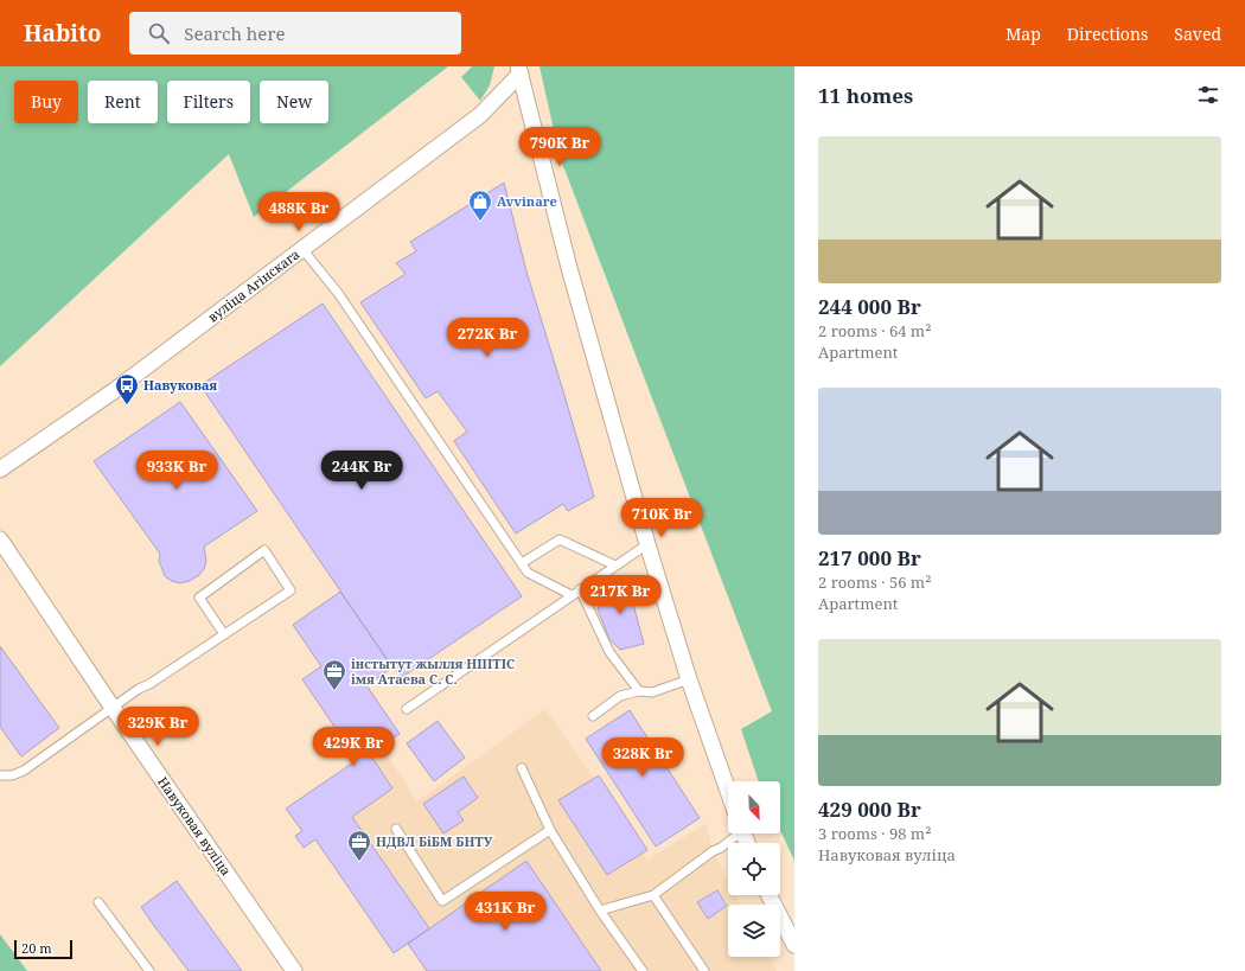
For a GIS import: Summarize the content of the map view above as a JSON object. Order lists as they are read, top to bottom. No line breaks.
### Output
{"streets":{"street":["вуліца Агінскага","Навуковая вуліца"]},"places":{"shop":["Avvinare"],"bus stop":["Навуковая"],"office":["інстытут жылля НІПТІС імя Атаева С. С.","НДВЛ БіБМ БНТУ"]},"scale_bar":"20 m","north":"bottom right","page":{"header":"Habito","search":"Search here","nav":["Map","Directions","Saved"],"heading":"11 homes","chip":["Buy","Rent","Filters","New"],"list":[{"name":"244 000 Br","note":"2 rooms · 64 m² · Apartment"},{"name":"217 000 Br","note":"2 rooms · 56 m² · Apartment"},{"name":"429 000 Br","note":"3 rooms · 98 m² · Навуковая вуліца"}],"price":["790K Br","488K Br","272K Br","933K Br","244K Br","710K Br","217K Br","329K Br","429K Br","328K Br","431K Br"],"scale":"20 m"}}
